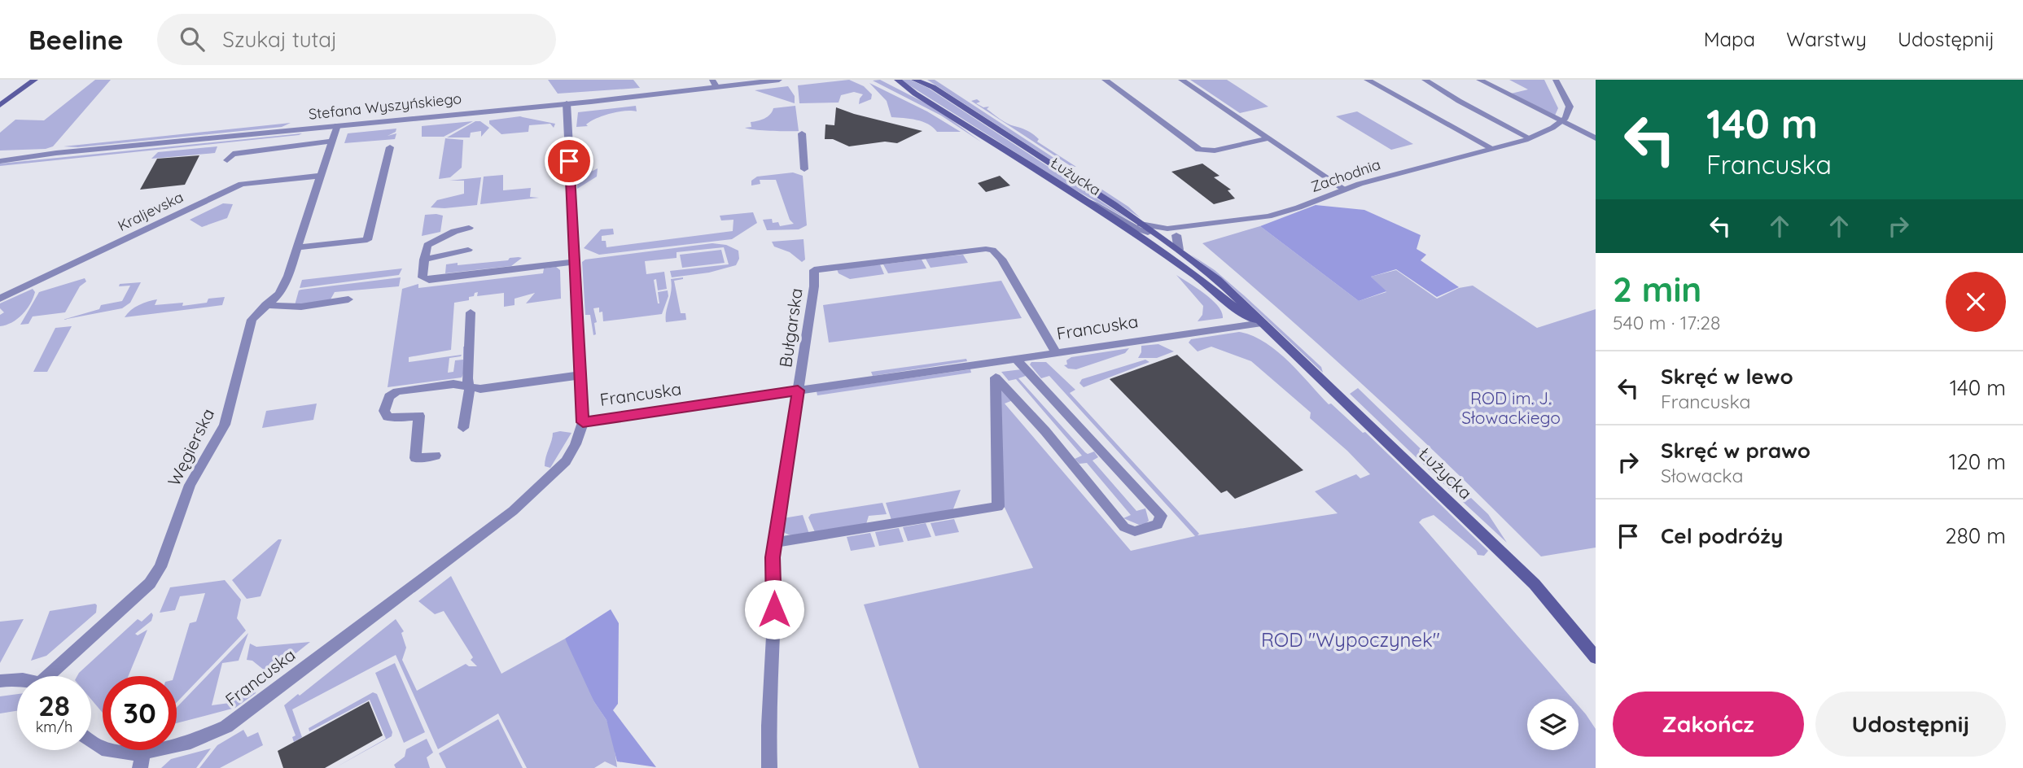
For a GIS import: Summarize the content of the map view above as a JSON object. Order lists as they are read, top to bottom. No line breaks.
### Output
{"streets":{"main road":["Łużycka"],"street":["Stefana Wyszyńskiego","Zachodnia","Kraljevska","Bułgarska","Francuska","Węgierska"]},"crossings":[["Stefana Wyszyńskiego","Węgierska"],["Łużycka","Francuska"],["Kraljevska","Węgierska"],["Bułgarska","Francuska"]],"parks":["ROD im. J. Słowackiego","ROD \"Wypoczynek\""],"page":{"header":"Beeline","search":"Szukaj tutaj","nav":["Mapa","Warstwy","Udostępnij"],"turn":["140 m","Francuska"],"heading":["2 min","540 m · 17:28"],"list":[{"name":"Skręć w lewo","note":"Francuska","value":"140 m"},{"name":"Skręć w prawo","note":"Słowacka","value":"120 m"},{"name":"Cel podróży","value":"280 m"}],"speed":"28 km/h","limit":"30","buttons":["Zakończ","Udostępnij"]}}
